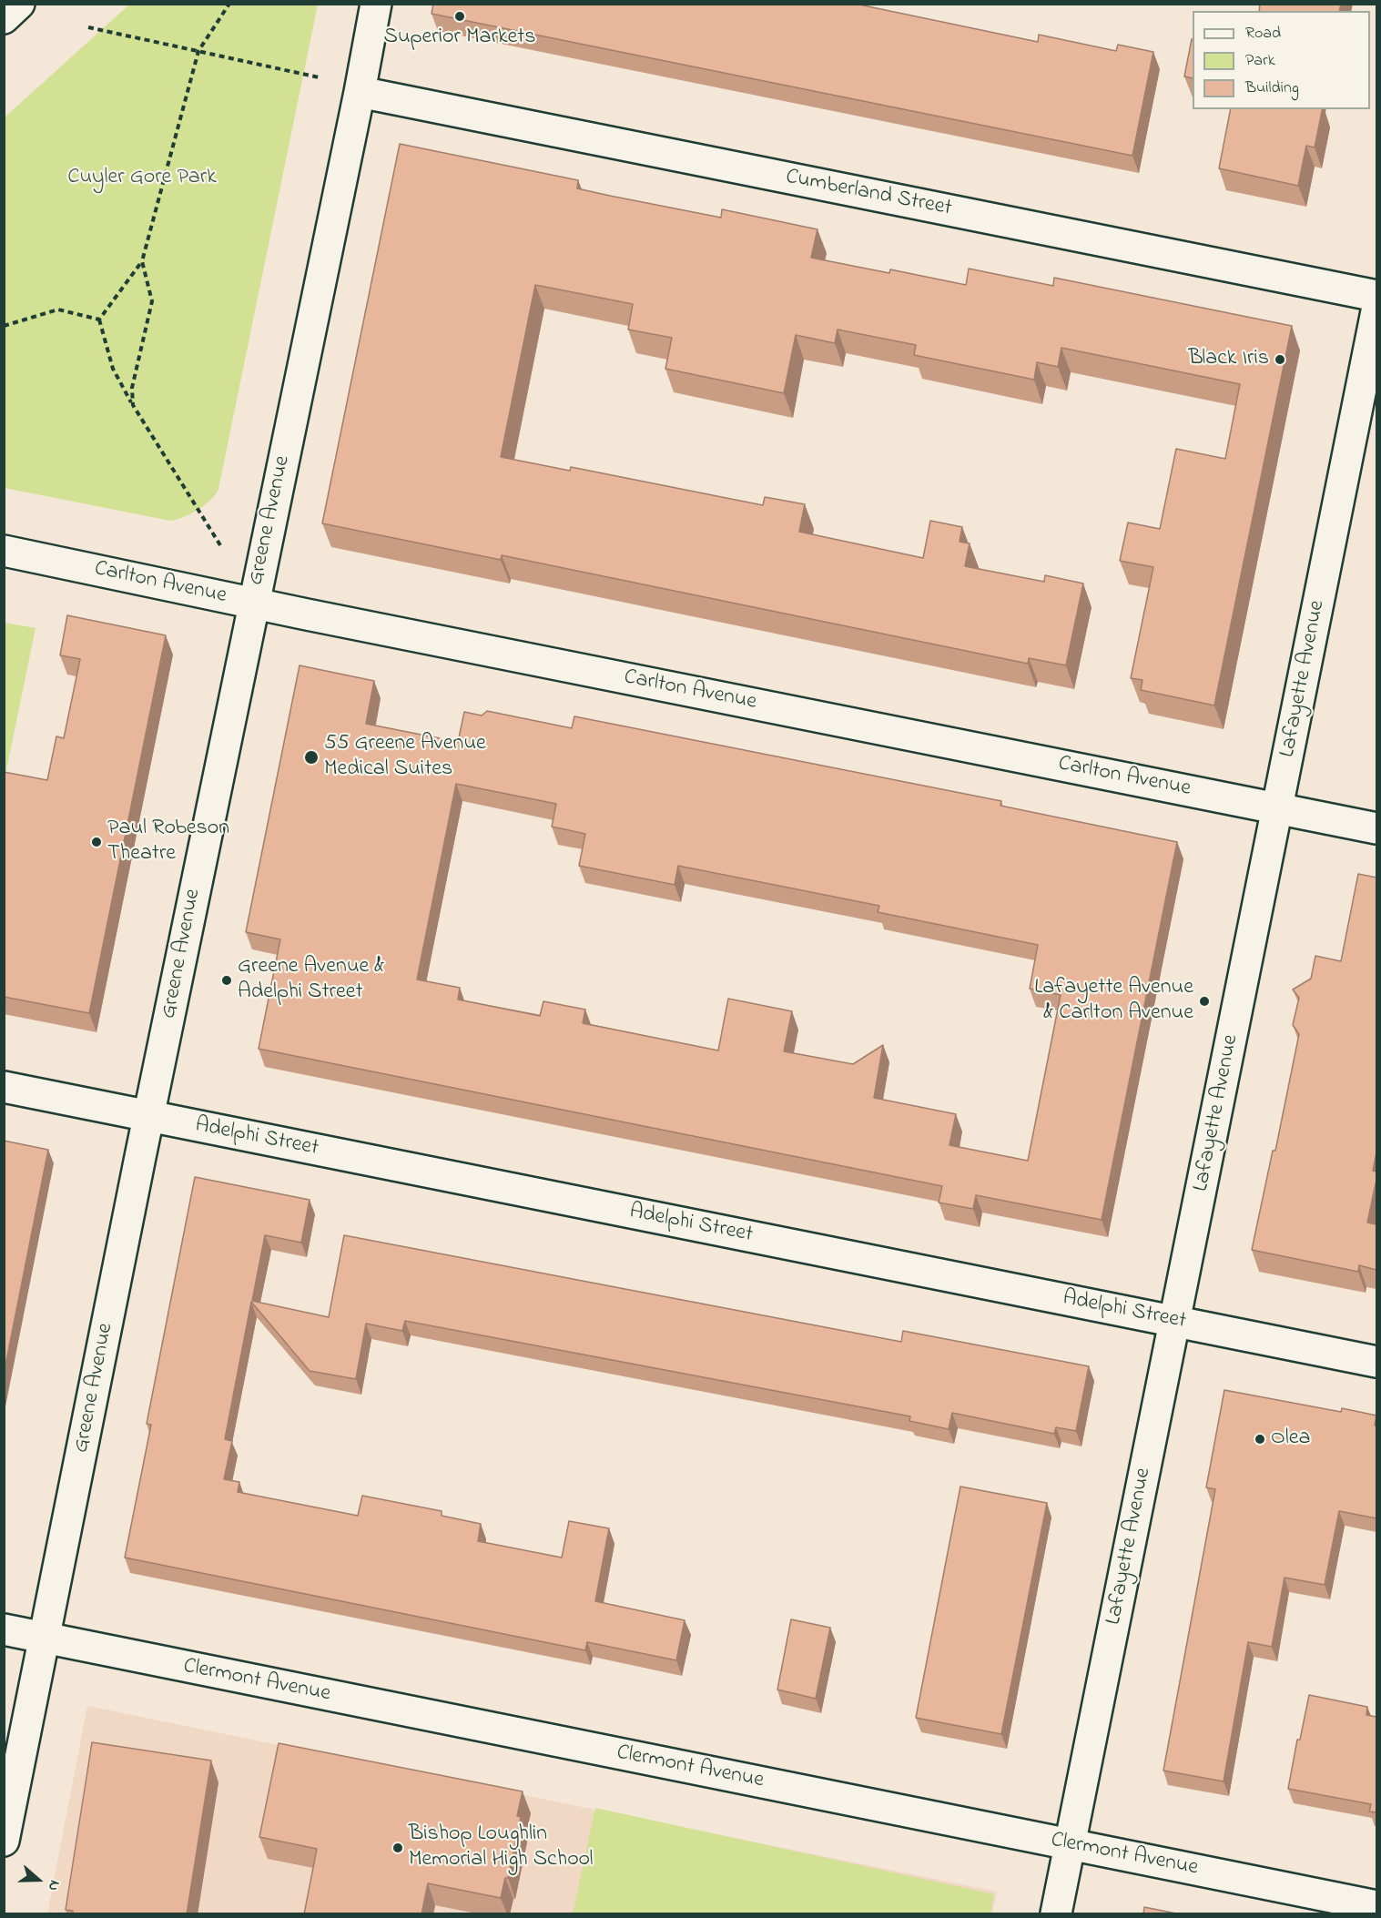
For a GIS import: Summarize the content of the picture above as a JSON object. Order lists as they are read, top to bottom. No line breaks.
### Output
{"streets":{"street":["Cumberland Street","Greene Avenue","Carlton Avenue","Lafayette Avenue","Adelphi Street","Clermont Avenue"]},"crossings":[["Cumberland Street","Greene Avenue"],["Greene Avenue","Carlton Avenue"],["Greene Avenue","Adelphi Street"],["Greene Avenue","Clermont Avenue"],["Carlton Avenue","Lafayette Avenue"],["Lafayette Avenue","Adelphi Street"],["Lafayette Avenue","Clermont Avenue"]],"parks":["Cuyler Gore Park"],"places":["Superior Markets","Black Iris","55 Greene Avenue Medical Suites","Paul Robeson Theatre","Greene Avenue & Adelphi Street","Lafayette Avenue & Carlton Avenue","Olea","Bishop Loughlin Memorial High School"],"legend":["Road","Park","Building"],"north":"right"}
